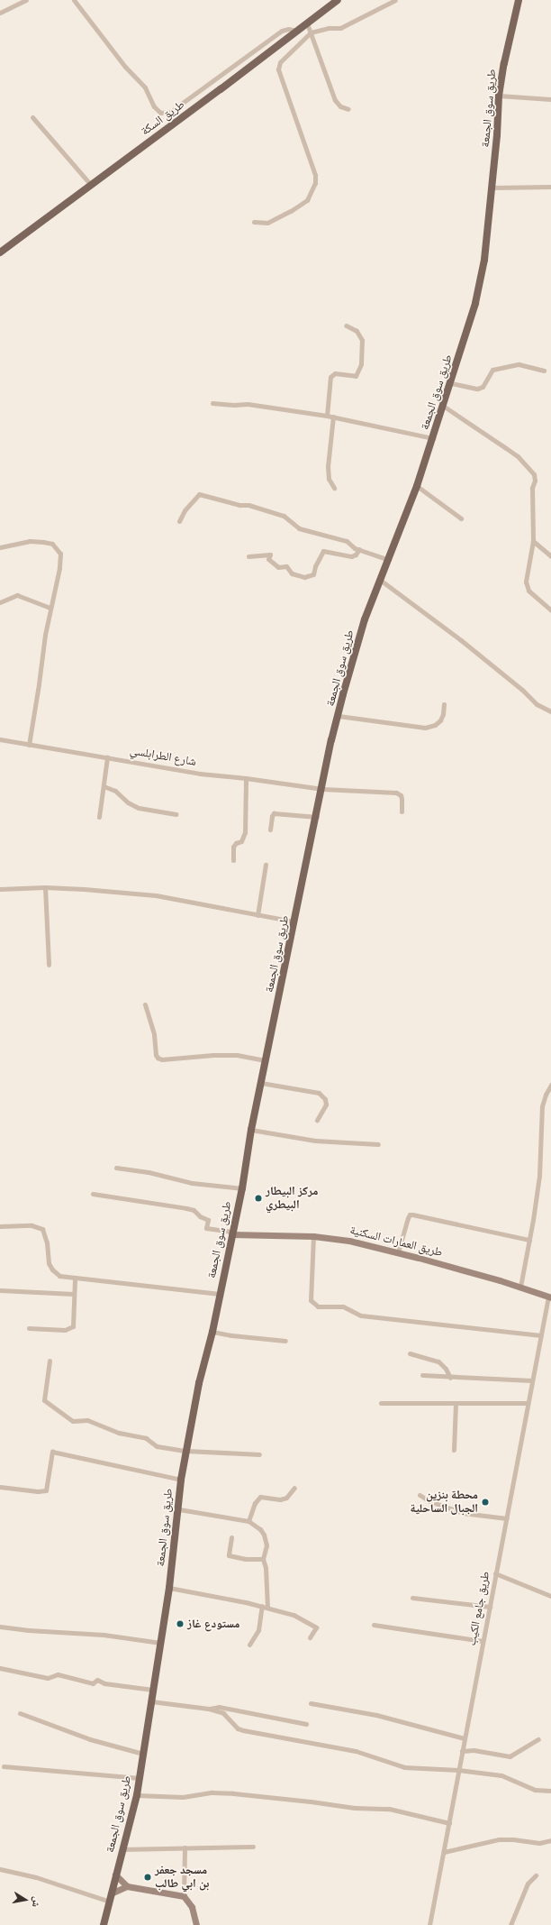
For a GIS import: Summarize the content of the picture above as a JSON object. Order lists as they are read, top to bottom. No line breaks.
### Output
{"streets":{"main road":["طريق سوق الجمعة","طريق السكة","طريق العمارات السكنية"],"street":["شارع الطرابلسي","طريق جامع الكيب"]},"crossings":[["طريق سوق الجمعة","شارع الطرابلسي"],["طريق سوق الجمعة","طريق العمارات السكنية"],["طريق العمارات السكنية","طريق جامع الكيب"]],"places":["مركز البيطار البيطري","محطة بنزين الجبال الساحلية","مستودع غاز","مسجد جعفر بن ابي طالب"],"north":"right"}
